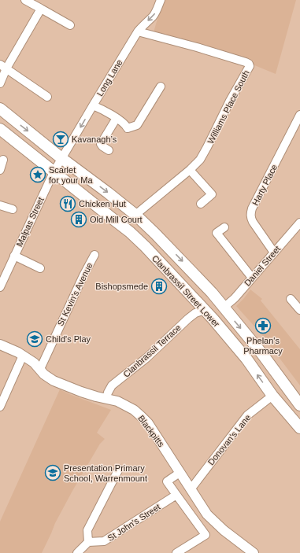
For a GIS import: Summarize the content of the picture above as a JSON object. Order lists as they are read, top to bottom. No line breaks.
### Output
{"streets":{"main road":["Clanbrassil Street Lower"],"street":["Long Lane","Williams Place South","Harty Place","Malpas Street","Daniel Street","St Kevin's Avenue","Clanbrassil Terrace","Blackpitts","Donovan's Lane","St John's Street"]},"crossings":[["Long Lane","Williams Place South"],["Long Lane","Malpas Street"],["Long Lane","Clanbrassil Street Lower"],["Williams Place South","Clanbrassil Street Lower"],["Harty Place","Daniel Street"],["Malpas Street","Clanbrassil Street Lower"],["Daniel Street","Clanbrassil Street Lower"],["Clanbrassil Street Lower","Clanbrassil Terrace"],["Clanbrassil Street Lower","Donovan's Lane"],["St Kevin's Avenue","Blackpitts"],["Clanbrassil Terrace","Blackpitts"],["Blackpitts","Donovan's Lane"]],"one_way":["Long Lane"],"places":{"bar":["Kavanagh’s"],"place":["Scarlet for your Ma"],"restaurant":["Chicken Hut"],"building":["Old Mill Court","Bishopsmede"],"pharmacy":["Phelan's Pharmacy"],"school or university":["Child's Play","Presentation Primary School, Warrenmount"]}}
